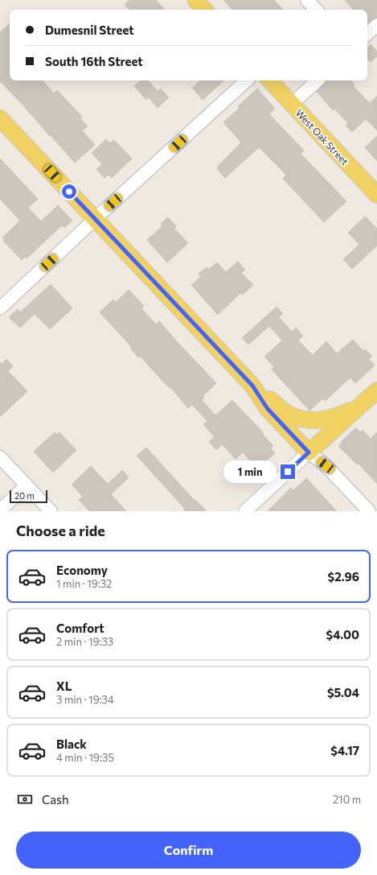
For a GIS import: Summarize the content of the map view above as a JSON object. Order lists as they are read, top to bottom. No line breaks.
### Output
{"streets":{"main road":["West Oak Street"]},"scale_bar":"20 m","page":{"banner":["Dumesnil Street","South 16th Street"],"bubble":"1 min","scale":"20 m","heading":"Choose a ride","list":[{"name":"Economy","note":"1 min · 19:32","value":"$2.96"},{"name":"Comfort","note":"2 min · 19:33","value":"$4.00"},{"name":"XL","note":"3 min · 19:34","value":"$5.04"},{"name":"Black","note":"4 min · 19:35","value":"$4.17"}],"pay":["Cash","210 m"],"buttons":"Confirm"}}
